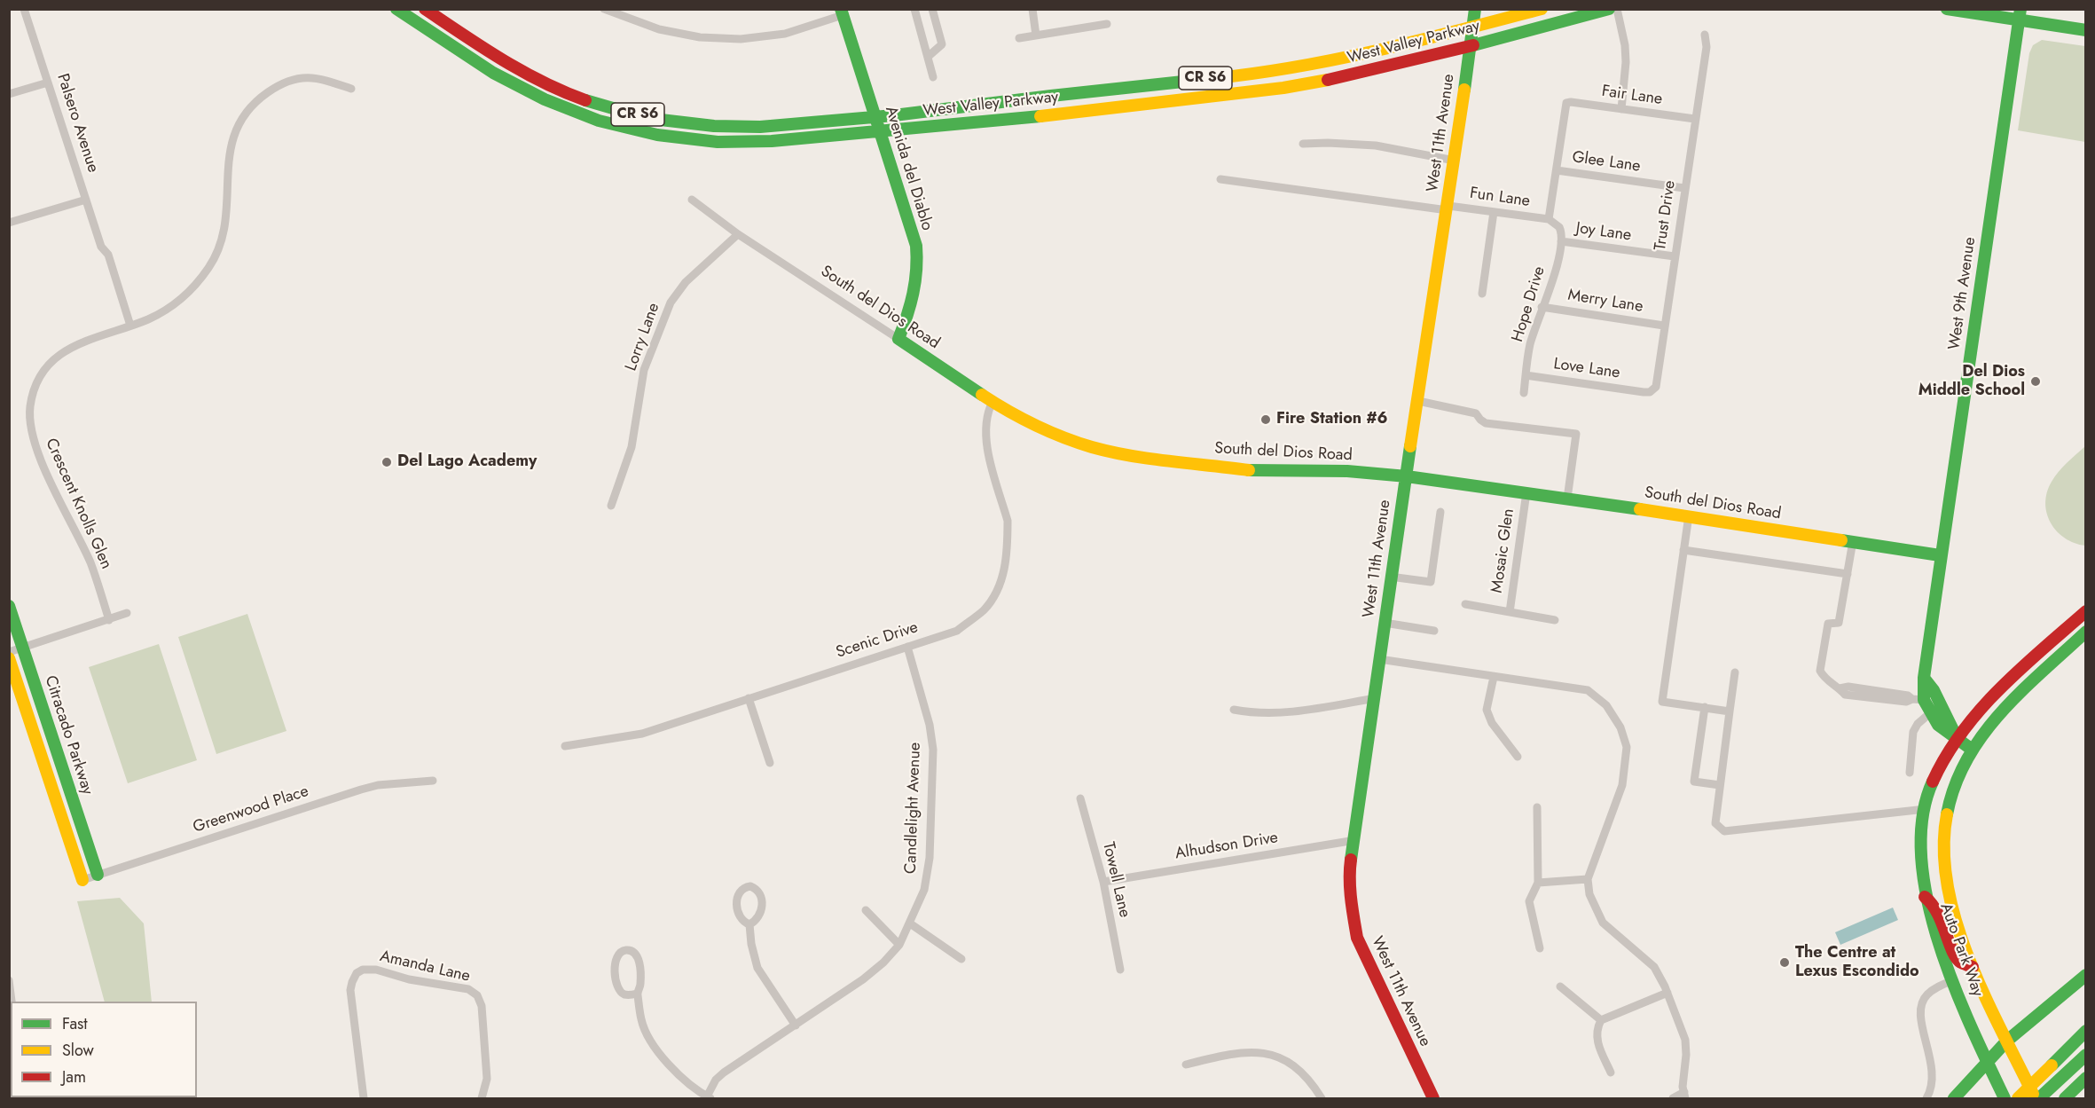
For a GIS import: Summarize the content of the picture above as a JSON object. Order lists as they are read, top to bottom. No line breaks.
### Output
{"streets":{"main road":["West Valley Parkway","CR S6","West 11th Avenue","Avenida del Diablo","West 9th Avenue","South del Dios Road","Citracado Parkway","Auto Park Way"],"street":["Fair Lane","Palsero Avenue","Glee Lane","Fun Lane","Trust Drive","Joy Lane","Merry Lane","Hope Drive","Lorry Lane","Love Lane","Crescent Knolls Glen","Mosaic Glen","Scenic Drive","Candlelight Avenue","Greenwood Place","Alhudson Drive","Towell Lane","Amanda Lane"]},"crossings":[["West Valley Parkway","West 11th Avenue"],["West Valley Parkway","Avenida del Diablo"],["Fair Lane","Glee Lane"],["Fair Lane","Trust Drive"],["Palsero Avenue","Crescent Knolls Glen"],["West 11th Avenue","Fun Lane"],["West 11th Avenue","South del Dios Road"],["West 11th Avenue","Alhudson Drive"],["Glee Lane","Trust Drive"],["Avenida del Diablo","South del Dios Road"],["Trust Drive","Joy Lane"],["Trust Drive","Merry Lane"],["Trust Drive","Love Lane"],["Joy Lane","Hope Drive"],["West 9th Avenue","South del Dios Road"],["West 9th Avenue","Auto Park Way"],["Merry Lane","Hope Drive"],["Hope Drive","Love Lane"],["South del Dios Road","Lorry Lane"],["South del Dios Road","Mosaic Glen"],["South del Dios Road","Scenic Drive"],["Scenic Drive","Candlelight Avenue"],["Citracado Parkway","Greenwood Place"],["Alhudson Drive","Towell Lane"]],"places":["Del Dios Middle School","Fire Station #6","Del Lago Academy","The Centre at Lexus Escondido"],"legend":["Fast","Slow","Jam"]}
